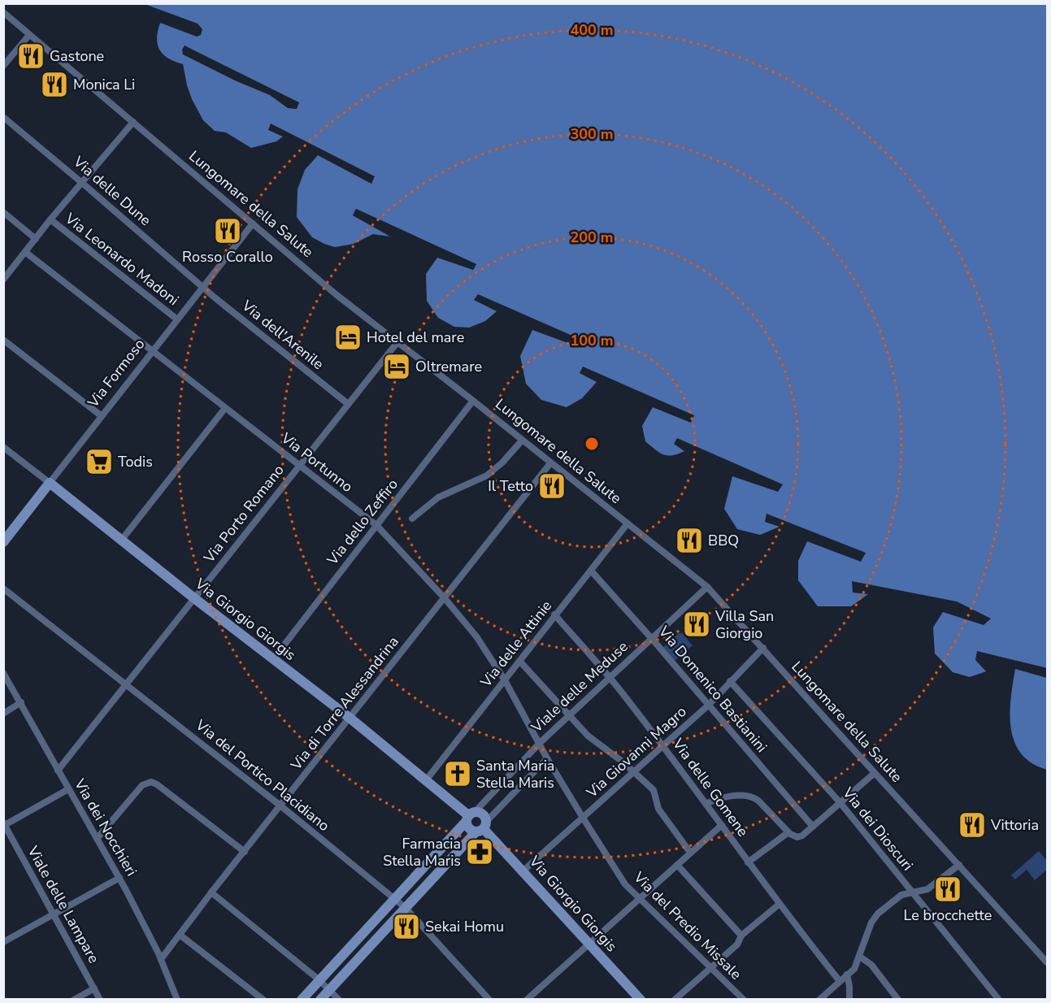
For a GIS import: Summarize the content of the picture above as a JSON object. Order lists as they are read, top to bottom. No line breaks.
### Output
{"streets":{"street":["Via delle Dune","Lungomare della Salute","Via Leonardo Madoni","Via dell'Arenile","Via Formoso","Via Portunno","Via Porto Romano","Via dello Zeffiro","Via Giorgio Giorgis","Via delle Attinie","Viale delle Meduse","Via Domenico Bastianini","Via di Torre Alessandrina","Via Giovanni Magro","Via del Portico Placidiano","Via delle Gomene","Via dei Nocchieri","Via dei Dioscuri","Viale delle Lampare","Via del Predio Missale"]},"crossings":[["Via delle Dune","Via dell'Arenile"],["Via delle Dune","Via Formoso"],["Lungomare della Salute","Via Formoso"],["Lungomare della Salute","Via Porto Romano"],["Lungomare della Salute","Via dello Zeffiro"],["Lungomare della Salute","Via delle Attinie"],["Lungomare della Salute","Viale delle Meduse"],["Lungomare della Salute","Via di Torre Alessandrina"],["Lungomare della Salute","Via Giovanni Magro"],["Via Leonardo Madoni","Via Formoso"],["Via dell'Arenile","Via Formoso"],["Via dell'Arenile","Via Porto Romano"],["Via Formoso","Via Portunno"],["Via Formoso","Via Giorgio Giorgis"],["Via Portunno","Via Porto Romano"],["Via Portunno","Via dello Zeffiro"],["Via Portunno","Via delle Attinie"],["Via Portunno","Viale delle Meduse"],["Via Portunno","Via di Torre Alessandrina"],["Via Portunno","Via del Predio Missale"],["Via Porto Romano","Via Giorgio Giorgis"],["Via Porto Romano","Via del Portico Placidiano"],["Via Porto Romano","Via dei Nocchieri"],["Via dello Zeffiro","Via Giorgio Giorgis"],["Via Giorgio Giorgis","Via delle Attinie"],["Via Giorgio Giorgis","Viale delle Meduse"],["Via Giorgio Giorgis","Via di Torre Alessandrina"],["Via Giorgio Giorgis","Via Giovanni Magro"],["Via delle Attinie","Via Domenico Bastianini"],["Via delle Attinie","Via delle Gomene"],["Viale delle Meduse","Via Domenico Bastianini"],["Viale delle Meduse","Via del Portico Placidiano"],["Viale delle Meduse","Via delle Gomene"],["Viale delle Meduse","Via del Predio Missale"],["Via Domenico Bastianini","Via Giovanni Magro"],["Via di Torre Alessandrina","Via del Portico Placidiano"],["Via di Torre Alessandrina","Via dei Nocchieri"],["Via Giovanni Magro","Via delle Gomene"],["Via Giovanni Magro","Via dei Dioscuri"],["Via Giovanni Magro","Via del Predio Missale"]],"places":{"restaurant":["Gastone","Monica Li","Rosso Corallo","Il Tetto","BBQ","Villa San Giorgio","Vittoria","Le brocchette","Sekai Homu"],"hotel":["Hotel del mare","Oltremare"],"supermarket":["Todis"],"church":["Santa Maria Stella Maris"],"pharmacy":["Farmacia Stella Maris"]},"rings":["400 m","300 m","200 m","100 m"]}
